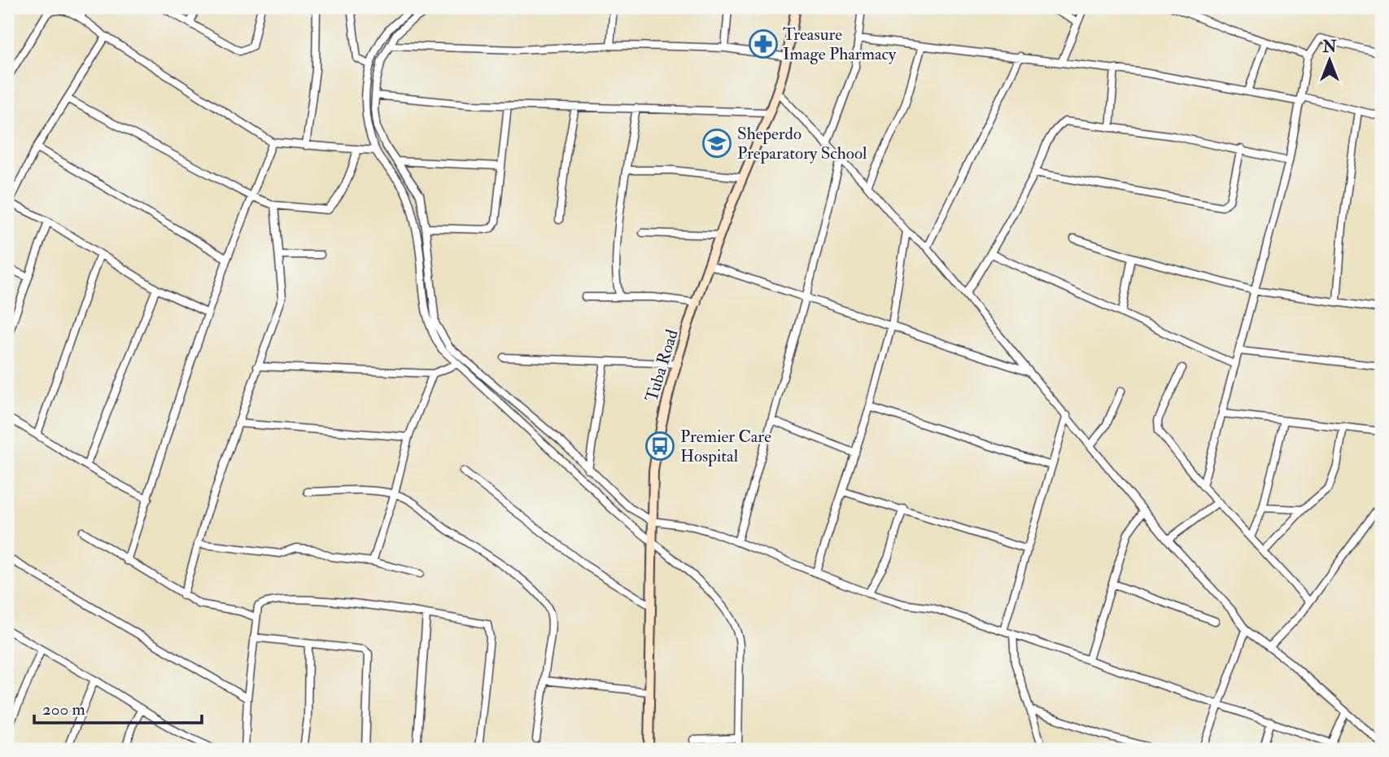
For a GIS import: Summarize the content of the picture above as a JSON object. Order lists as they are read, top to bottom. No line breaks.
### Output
{"streets":{"street":["Tuba Road"]},"places":{"pharmacy":["Treasure Image Pharmacy"],"school or university":["Sheperdo Preparatory School"],"bus stop":["Premier Care Hospital"]},"scale_bar":"200 m","north":"top"}
